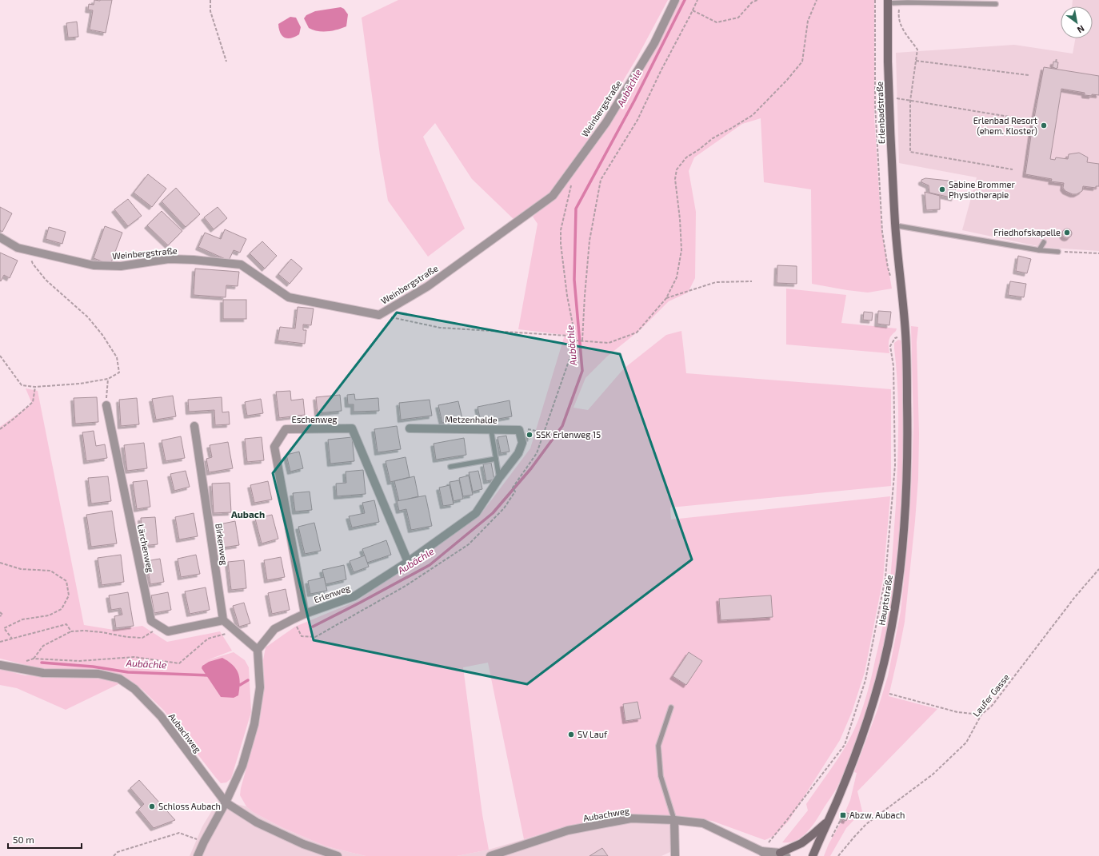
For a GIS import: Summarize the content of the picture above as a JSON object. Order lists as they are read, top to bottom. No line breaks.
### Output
{"streets":{"main road":["Erlenbadstraße","Hauptstraße"],"street":["Weinbergstraße","Eschenweg","Metzenhalde","Birkenweg","Lärchenweg","Erlenweg","Aubachweg"],"path":["Laufer Gasse"]},"crossings":[["Erlenbadstraße","Hauptstraße"],["Eschenweg","Erlenweg"],["Metzenhalde","Erlenweg"]],"districts":["Aubach"],"water":["Aubächle"],"places":{"other":["Erlenbad Resort (ehem. Kloster)","Sabine Brommer Physiotherapie","Friedhofskapelle","SSK Erlenweg 15","SV Lauf","Schloss Aubach"],"transit":["Abzw. Aubach"]},"scale_bar":"50 m","north":"bottom right"}
